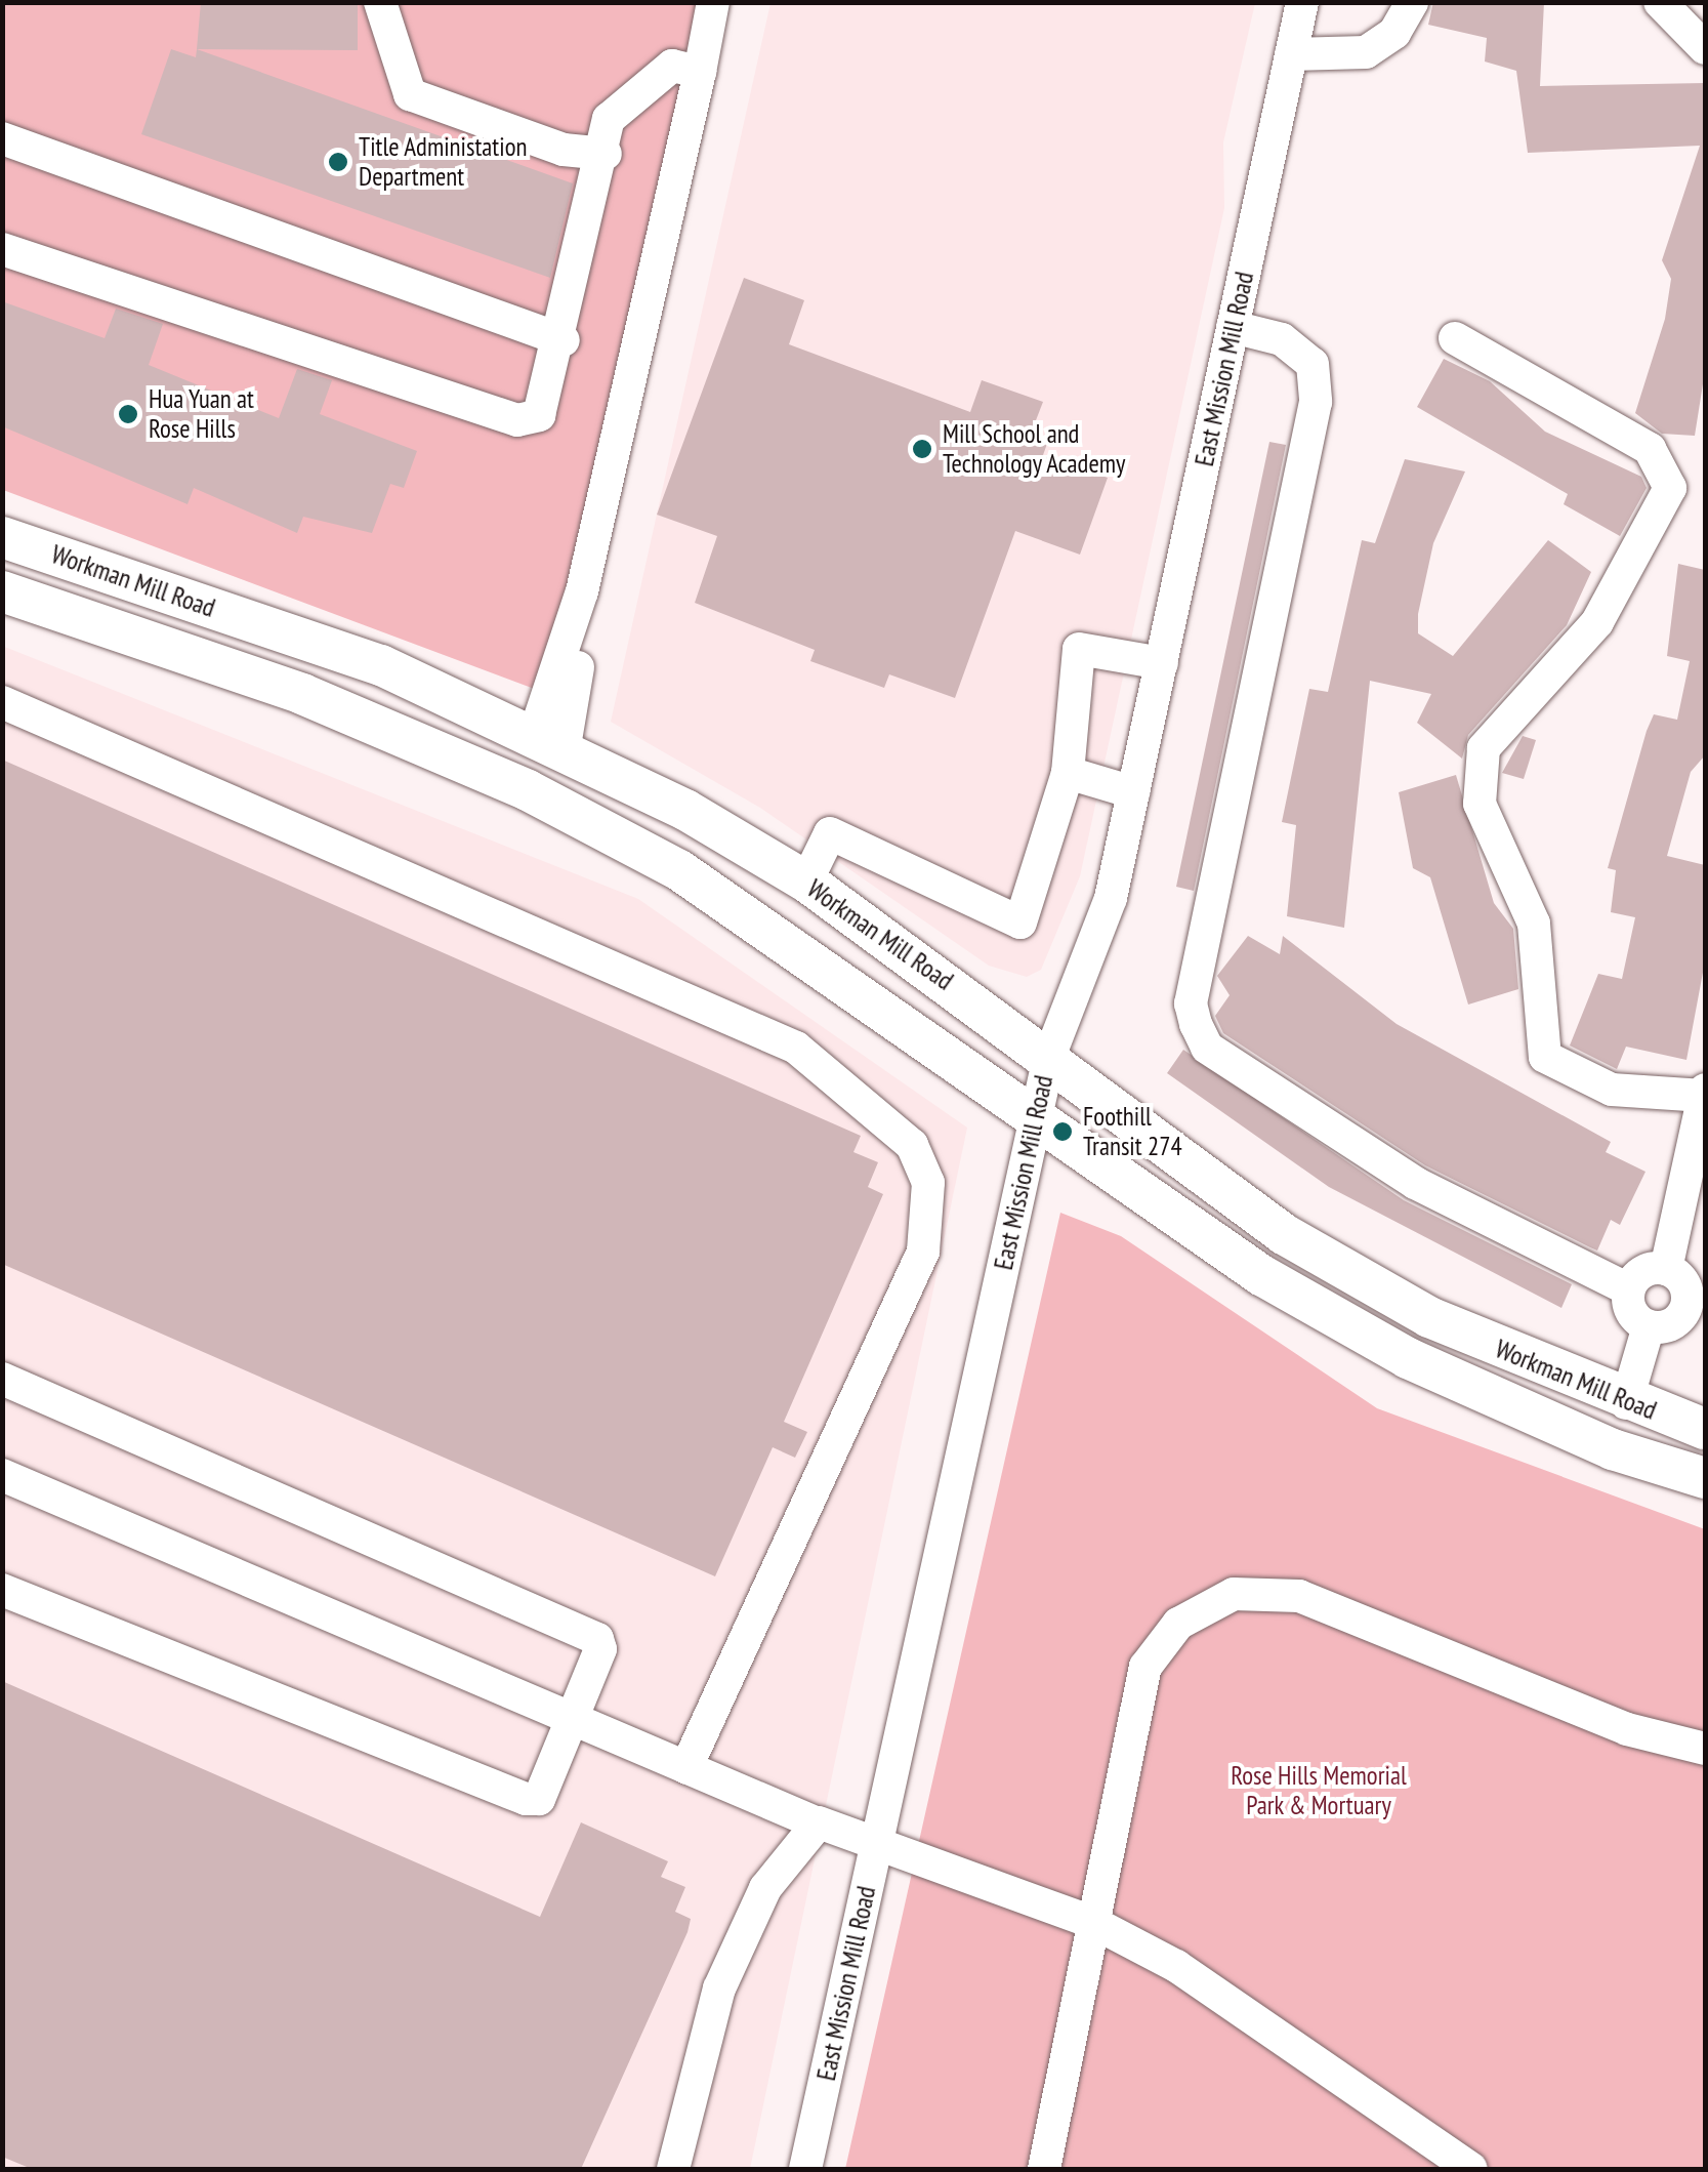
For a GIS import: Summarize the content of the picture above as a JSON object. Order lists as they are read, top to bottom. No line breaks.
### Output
{"streets":{"main road":["Workman Mill Road"],"street":["East Mission Mill Road"]},"crossings":[["East Mission Mill Road","Workman Mill Road"]],"parks":["Rose Hills Memorial Park & Mortuary"],"places":["Title Administation Department","Hua Yuan at Rose Hills","Mill School and Technology Academy","Foothill Transit 274"]}
